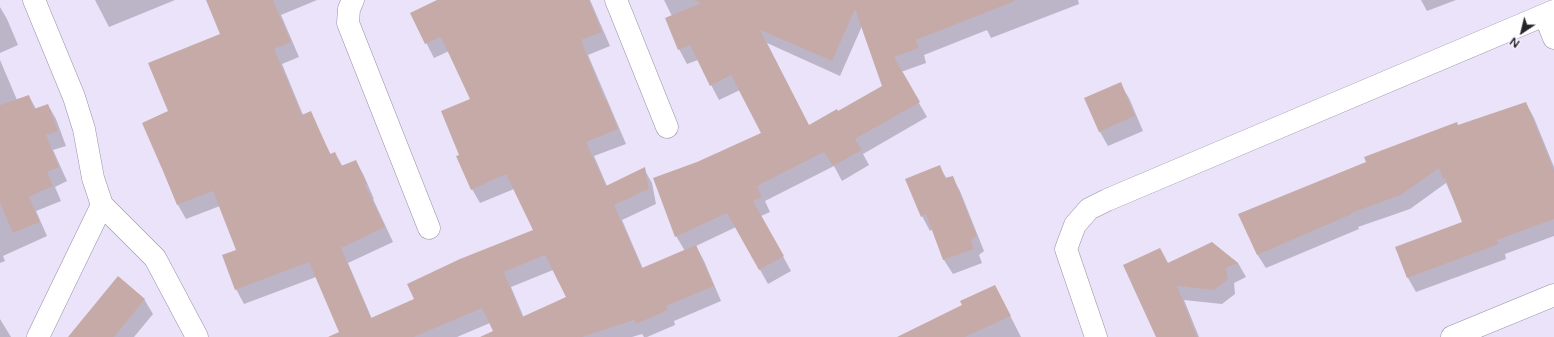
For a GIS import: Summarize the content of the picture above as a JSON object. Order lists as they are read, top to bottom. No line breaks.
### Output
{"north":"bottom left"}
